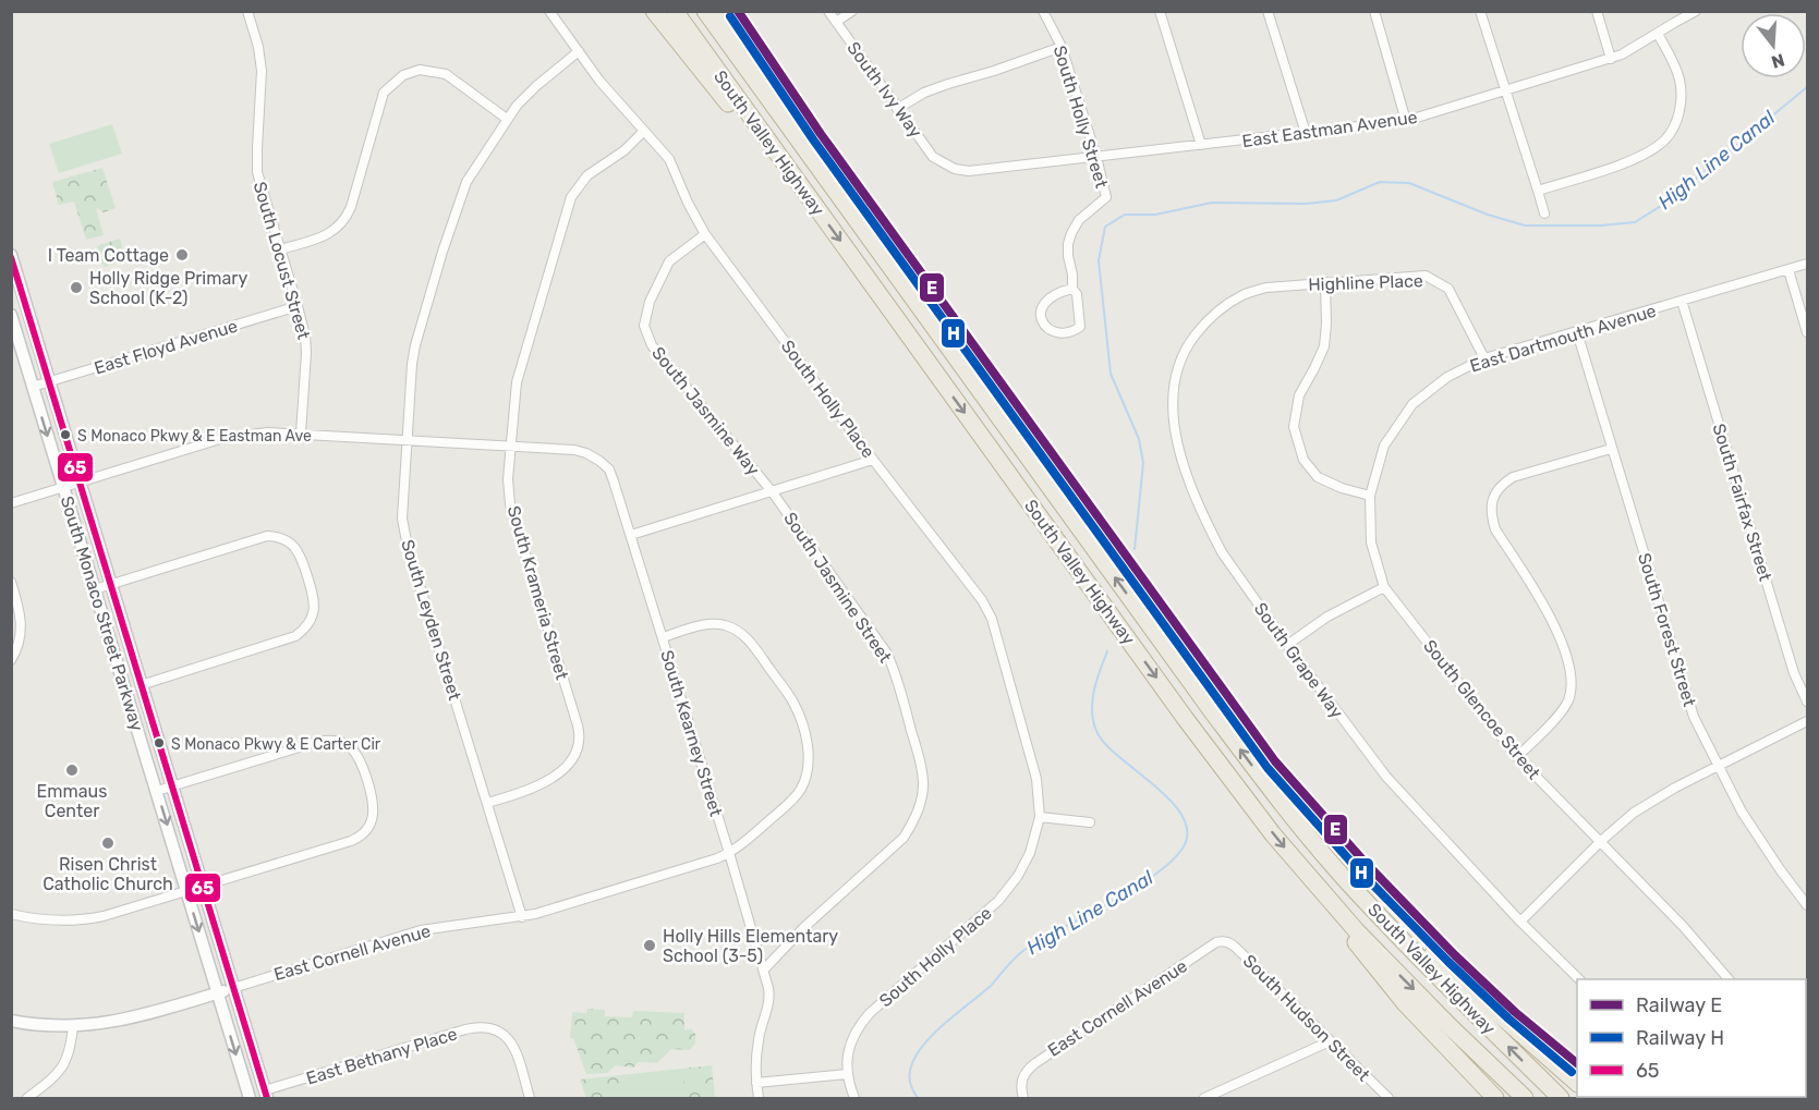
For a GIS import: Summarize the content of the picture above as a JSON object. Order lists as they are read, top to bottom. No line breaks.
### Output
{"streets":{"highway":["South Valley Highway"],"main road":["South Monaco Street Parkway","East Cornell Avenue"],"street":["South Ivy Way","South Holly Street","East Eastman Avenue","South Locust Street","Highline Place","East Dartmouth Avenue","East Floyd Avenue","South Holly Place","South Jasmine Way","South Fairfax Street","South Jasmine Street","South Krameria Street","South Leyden Street","South Forest Street","South Grape Way","South Glencoe Street","South Kearney Street","South Hudson Street","East Bethany Place"]},"crossings":[["South Ivy Way","East Eastman Avenue"],["South Holly Street","East Eastman Avenue"],["South Locust Street","East Floyd Avenue"],["Highline Place","East Dartmouth Avenue"],["Highline Place","South Grape Way"],["East Dartmouth Avenue","South Fairfax Street"],["East Dartmouth Avenue","South Forest Street"],["East Dartmouth Avenue","South Glencoe Street"],["East Floyd Avenue","South Monaco Street Parkway"],["South Holly Place","South Jasmine Way"],["South Holly Place","South Krameria Street"],["South Holly Place","South Leyden Street"],["South Jasmine Way","South Jasmine Street"],["South Jasmine Street","South Kearney Street"],["South Krameria Street","South Leyden Street"],["South Krameria Street","South Kearney Street"],["South Monaco Street Parkway","East Cornell Avenue"],["South Monaco Street Parkway","East Bethany Place"],["South Leyden Street","East Cornell Avenue"],["South Kearney Street","East Cornell Avenue"],["East Cornell Avenue","South Hudson Street"]],"water":["High Line Canal"],"places":["I Team Cottage","Holly Ridge Primary School (K-2)","S Monaco Pkwy & E Eastman Ave","S Monaco Pkwy & E Carter Cir","Emmaus Center","Risen Christ Catholic Church","Holly Hills Elementary School (3-5)"],"lines":["rail line E","rail line H","transit line 65"],"legend":["Railway E","Railway H","65"],"north":"bottom"}
